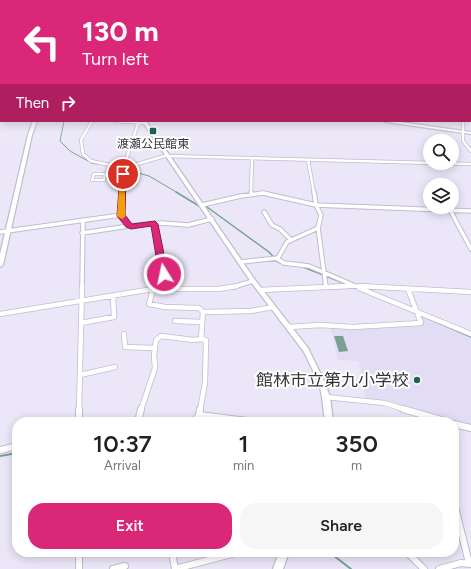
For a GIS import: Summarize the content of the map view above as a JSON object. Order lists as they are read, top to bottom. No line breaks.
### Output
{"places":{"transit":["渡瀬公民館東"],"other":["館林市立第九小学校"]},"page":{"turn":["130 m","Turn left"],"then":"Then","eta":["10:37","Arrival","1","min","350","m"],"buttons":["Exit","Share"]}}
